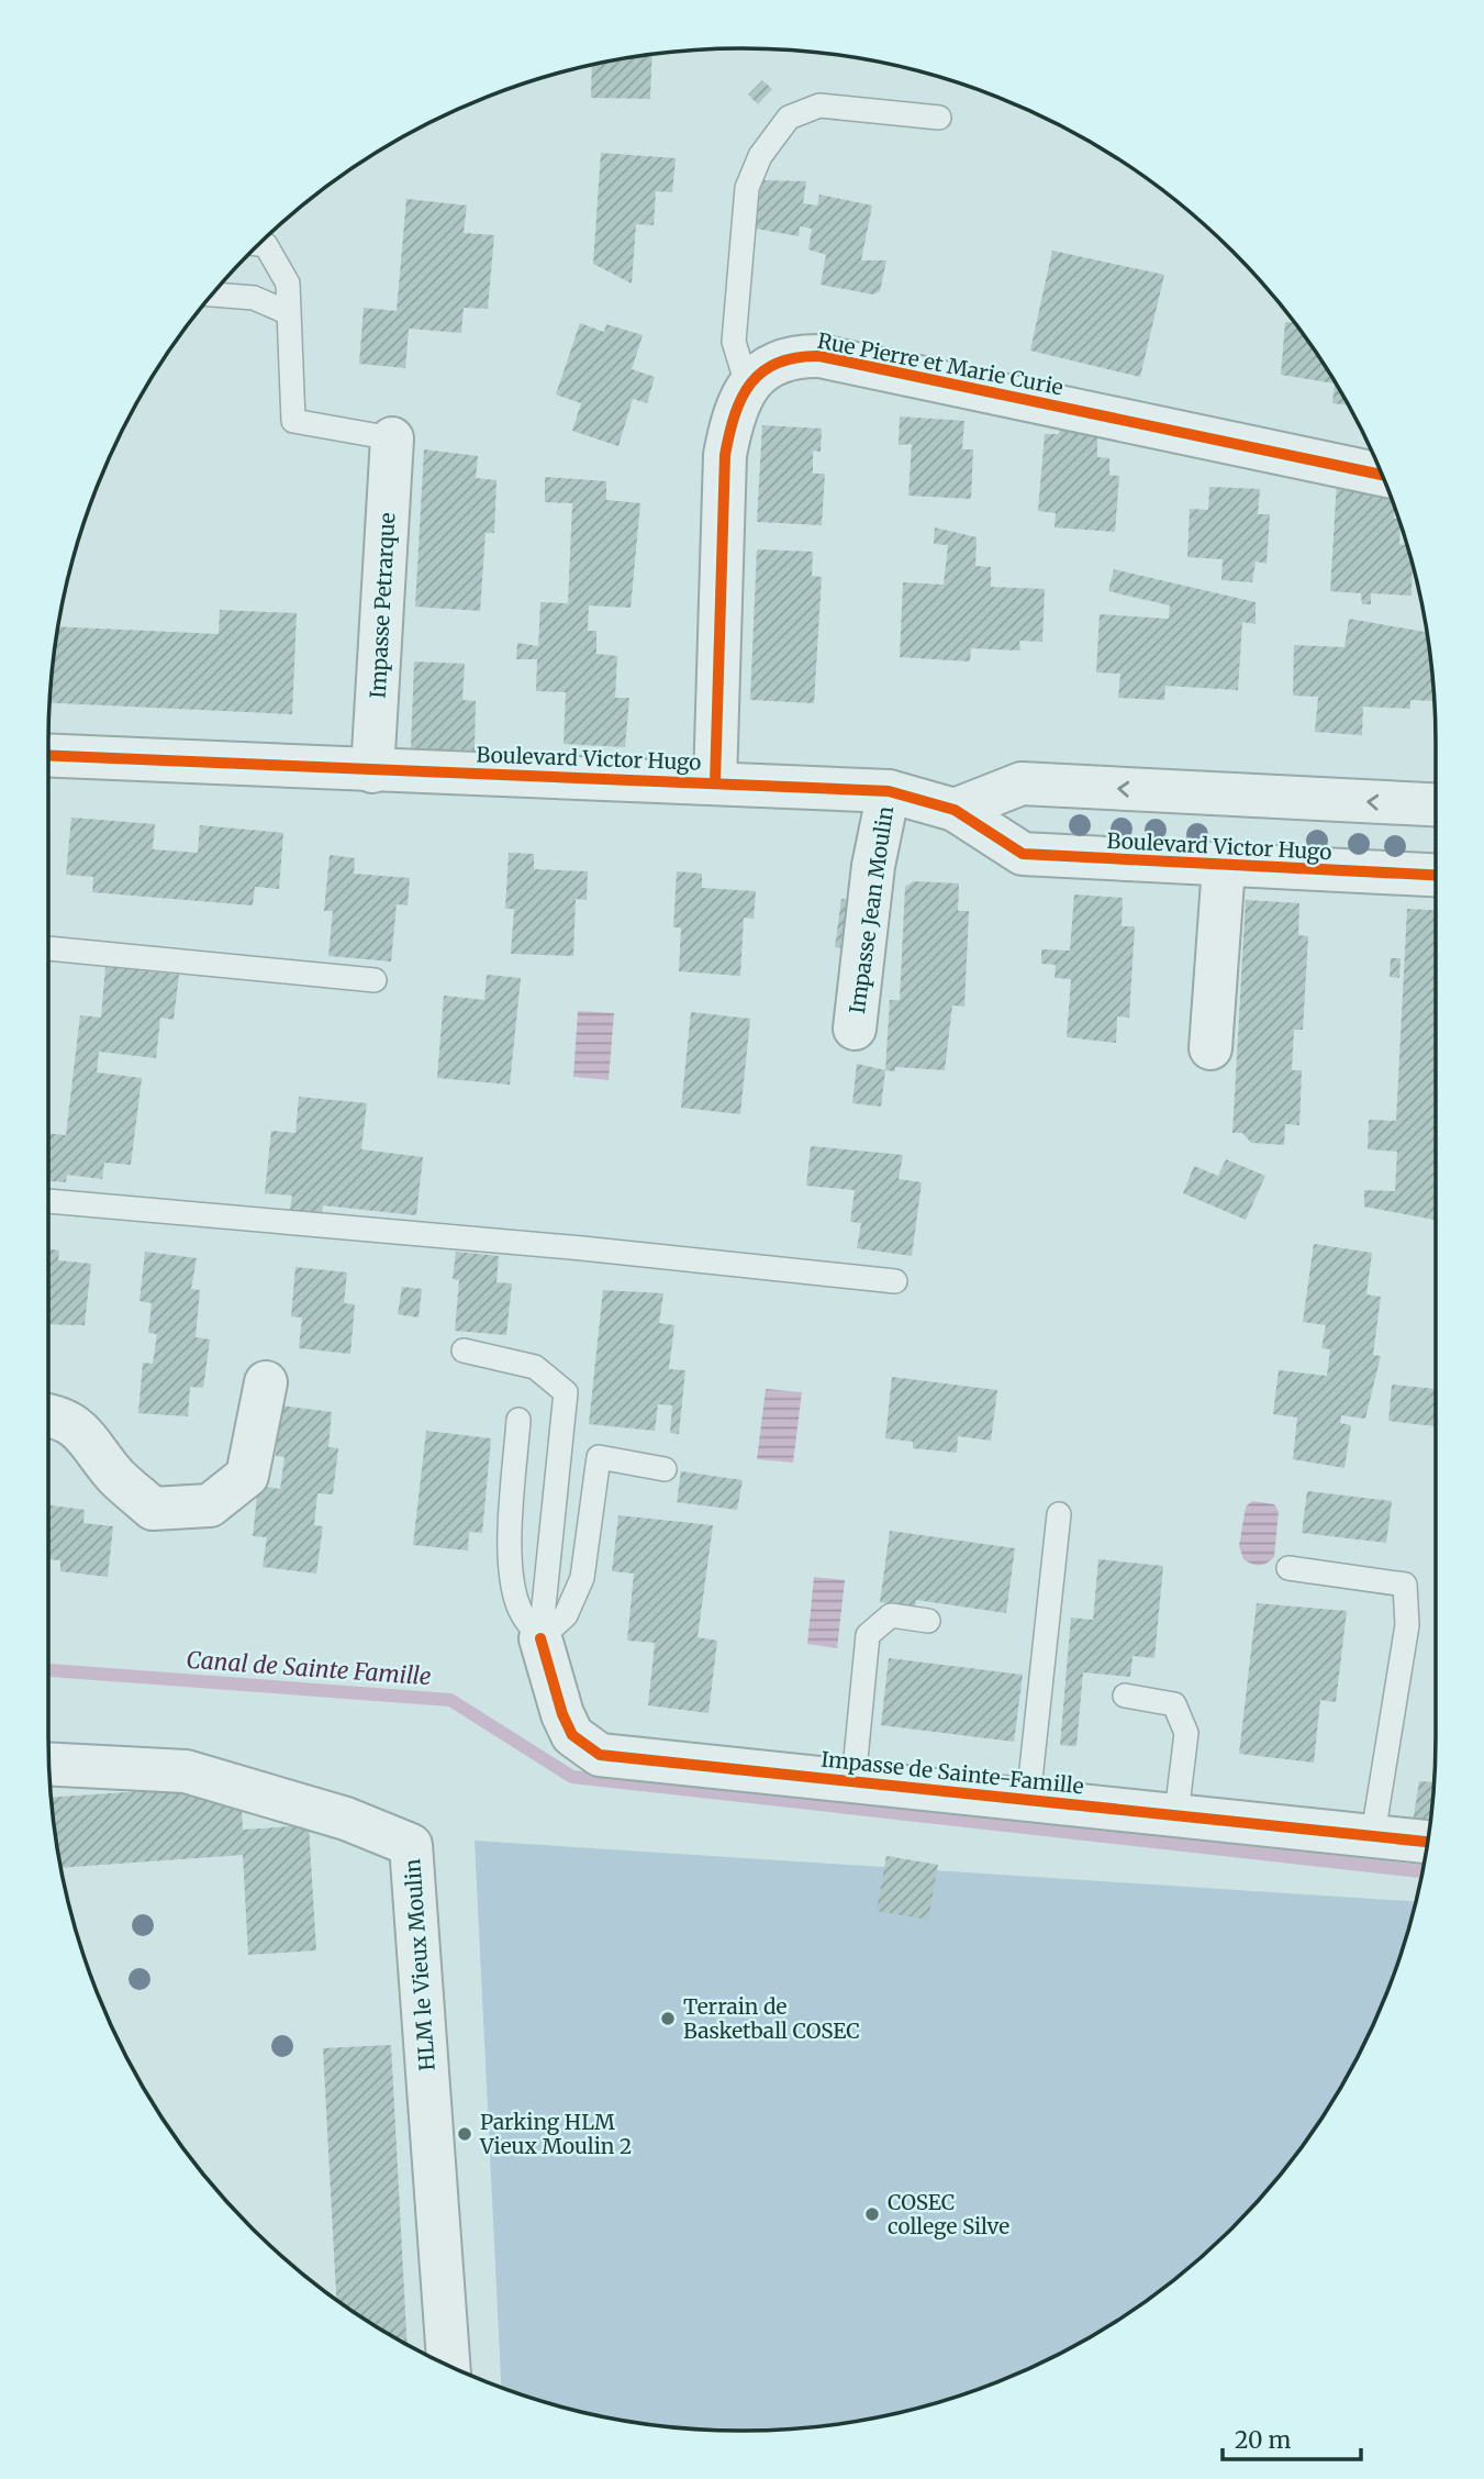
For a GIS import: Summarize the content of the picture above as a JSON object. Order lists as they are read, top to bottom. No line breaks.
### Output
{"streets":{"street":["Rue Pierre et Marie Curie","Impasse Petrarque","Boulevard Victor Hugo","Impasse Jean Moulin","Impasse de Sainte-Famille","HLM le Vieux Moulin"]},"crossings":[["Impasse Petrarque","Boulevard Victor Hugo"],["Boulevard Victor Hugo","Impasse Jean Moulin"]],"water":["Canal de Sainte Famille"],"places":["Terrain de Basketball COSEC","Parking HLM Vieux Moulin 2","COSEC college Silve"],"scale_bar":"20 m"}
